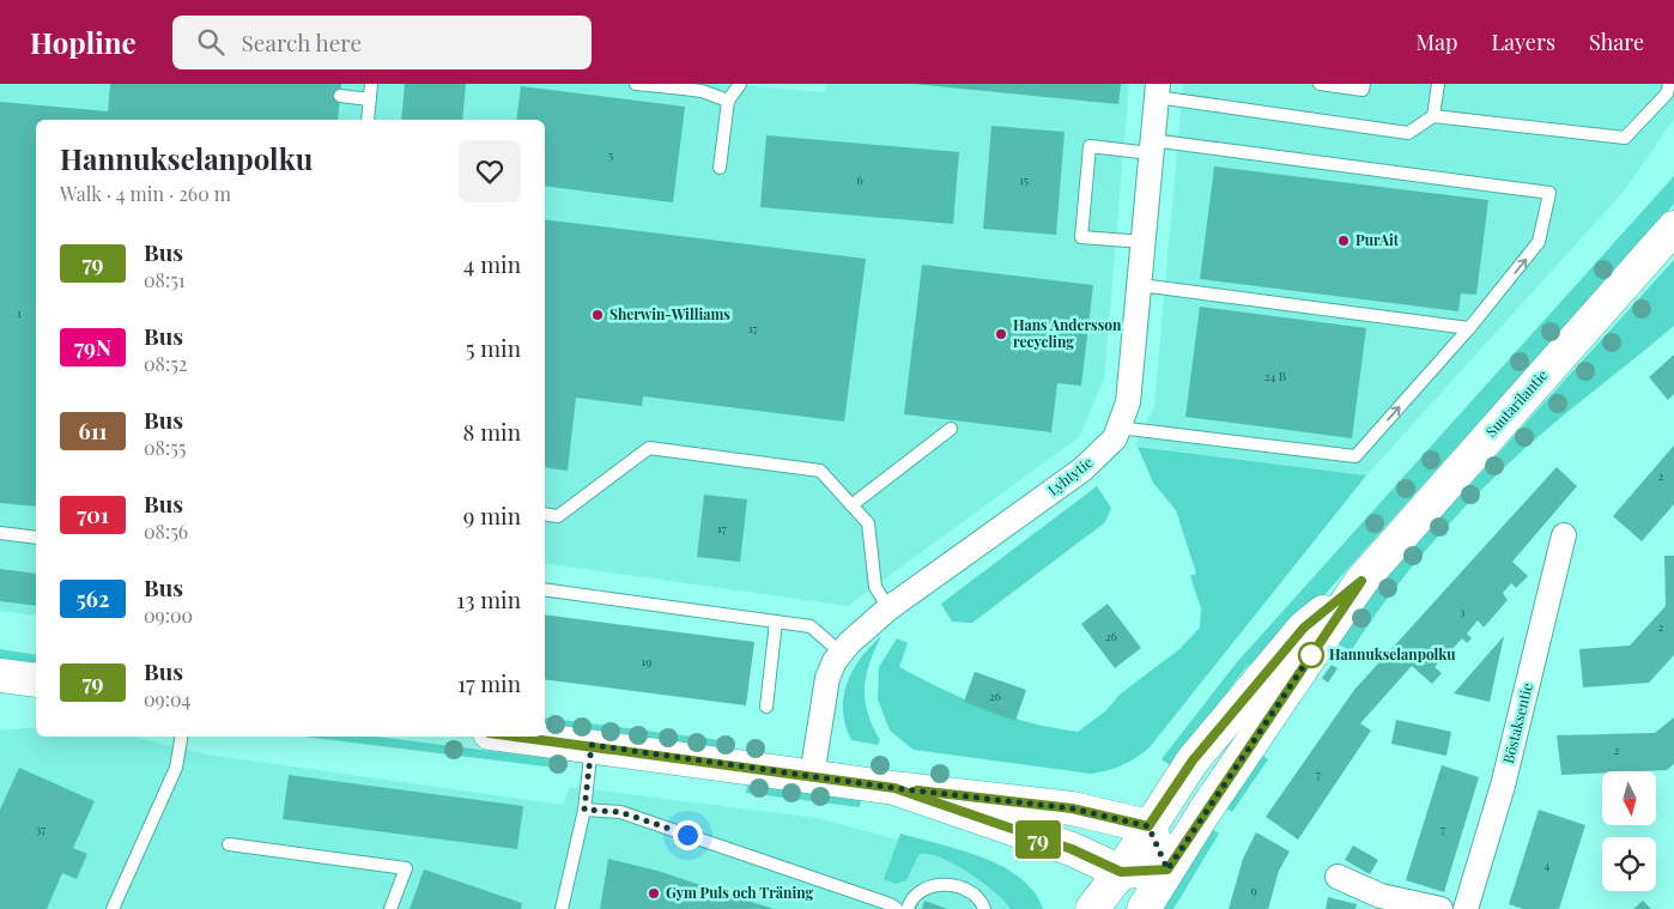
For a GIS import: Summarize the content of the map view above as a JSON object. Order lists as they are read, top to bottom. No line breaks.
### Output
{"streets":{"main road":["Suutarilantie"],"street":["Lyhtytie","Böstaksentie"]},"places":["PurAit","Sherwin-Williams","Hans Andersson recycling","Hannukselanpolku","Gym Puls och Träning"],"lines":["bus line 79"],"house_numbers":["5","6","15","1","17","24 B","2","17","3","2","26","19","26","2","7","37","7","4","9"],"north":"bottom","page":{"header":"Hopline","search":"Search here","nav":["Map","Layers","Share"],"on_map":"79","heading":["Hannukselanpolku","Walk · 4 min · 260 m"],"list":[{"mark":"79","name":"Bus","note":"08:51","value":"4 min"},{"mark":"79N","name":"Bus","note":"08:52","value":"5 min"},{"mark":"611","name":"Bus","note":"08:55","value":"8 min"},{"mark":"701","name":"Bus","note":"08:56","value":"9 min"},{"mark":"562","name":"Bus","note":"09:00","value":"13 min"},{"mark":"79","name":"Bus","note":"09:04","value":"17 min"}]}}
